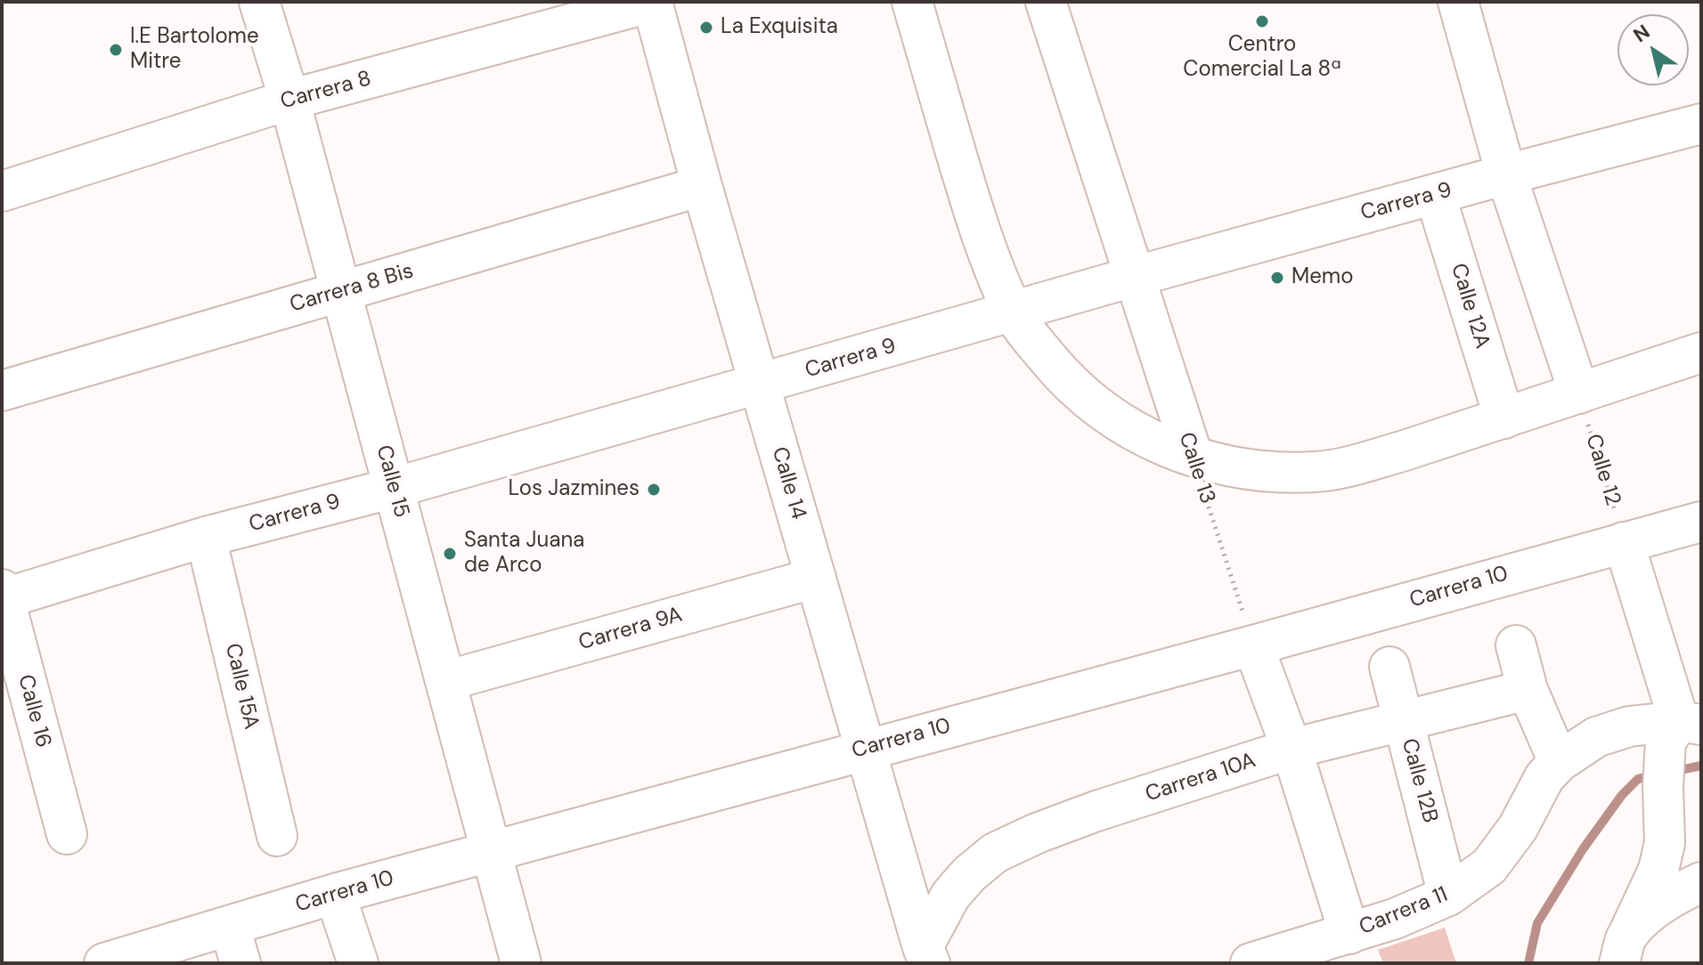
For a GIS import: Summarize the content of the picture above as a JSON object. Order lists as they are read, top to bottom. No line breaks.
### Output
{"streets":{"street":["Carrera 8","Carrera 9","Carrera 8 Bis","Calle 12A","Calle 13","Calle 15","Calle 14","Carrera 10","Carrera 9A","Calle 15A","Calle 16","Carrera 10A","Calle 12B","Carrera 11"],"path":["Calle 12"]},"crossings":[["Carrera 8","Calle 15"],["Carrera 8","Calle 14"],["Carrera 9","Calle 12A"],["Carrera 9","Calle 13"],["Carrera 9","Calle 15"],["Carrera 9","Calle 14"],["Carrera 9","Calle 15A"],["Carrera 9","Calle 16"],["Carrera 8 Bis","Calle 15"],["Carrera 8 Bis","Calle 14"],["Calle 13","Carrera 10"],["Calle 12","Carrera 10"],["Calle 15","Carrera 10"],["Calle 15","Carrera 9A"],["Calle 14","Carrera 10"],["Calle 14","Carrera 9A"],["Calle 14","Carrera 10A"],["Carrera 10A","Calle 12B"],["Calle 12B","Carrera 11"]],"places":["Centro Comercial La 8ª","La Exquisita","I.E Bartolome Mitre","Memo","Los Jazmines","Santa Juana de Arco"],"north":"top left"}
